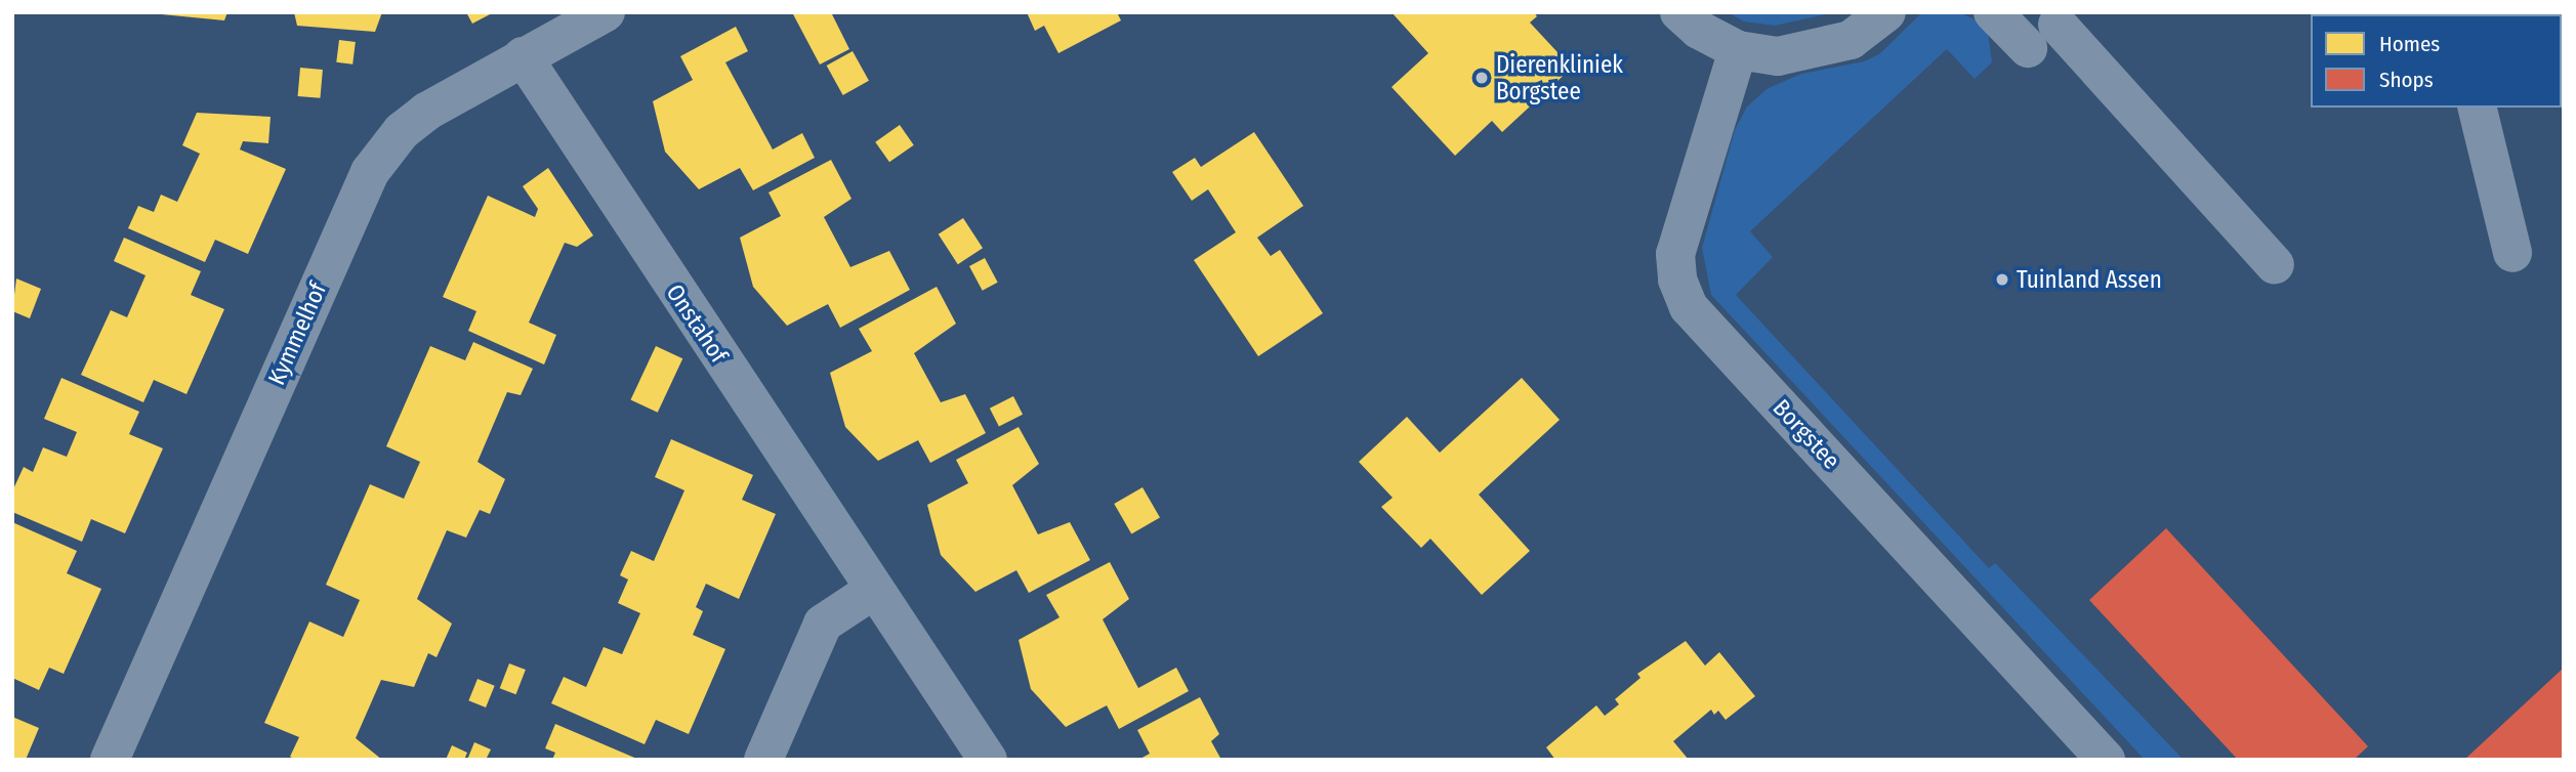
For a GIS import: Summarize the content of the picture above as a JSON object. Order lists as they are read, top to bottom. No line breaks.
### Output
{"streets":{"street":["Onstahof","Kymmelhof","Borgstee"]},"crossings":[["Onstahof","Kymmelhof"]],"places":["Dierenkliniek Borgstee","Tuinland Assen"],"legend":["Homes","Shops"]}
